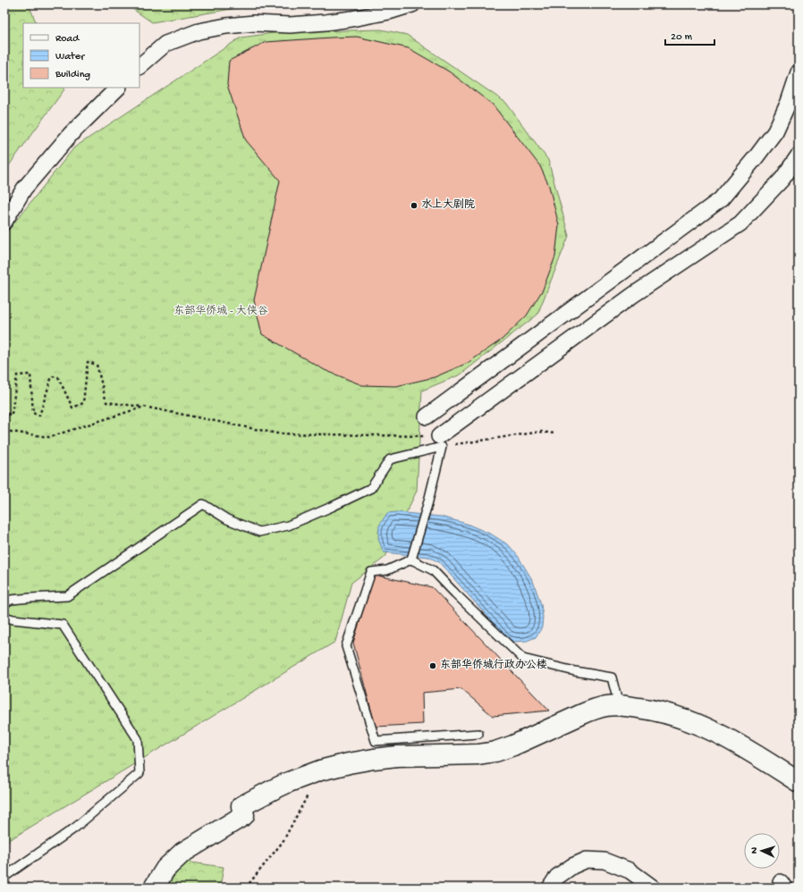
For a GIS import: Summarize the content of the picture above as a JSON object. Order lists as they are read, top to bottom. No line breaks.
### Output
{"parks":["东部华侨城 - 大侠谷"],"places":["水上大剧院","东部华侨城行政办公楼"],"legend":["Road","Water","Building"],"scale_bar":"20 m","north":"left"}
